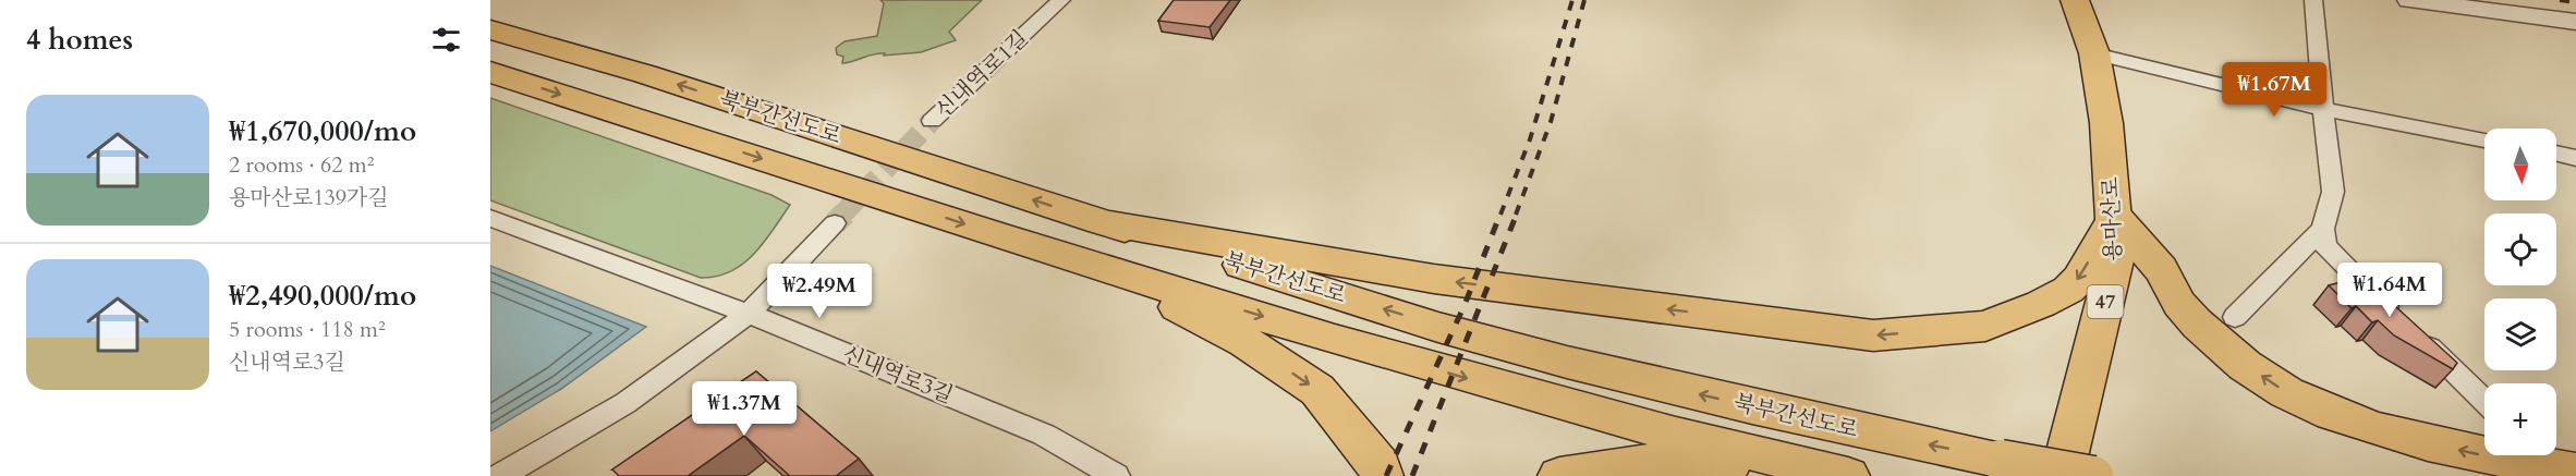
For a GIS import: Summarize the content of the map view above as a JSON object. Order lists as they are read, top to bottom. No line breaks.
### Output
{"streets":{"main road":["북부간선도로","용마산로","47"],"street":["신내역로1길","신내역로3길"]},"north":"bottom","page":{"heading":"4 homes","price":["₩1.67M","₩1.64M","₩2.49M","₩1.37M"],"list":[{"name":"₩1,670,000/mo","note":"2 rooms · 62 m² · 용마산로139가길"},{"name":"₩2,490,000/mo","note":"5 rooms · 118 m² · 신내역로3길"}],"map_buttons":"+"}}
